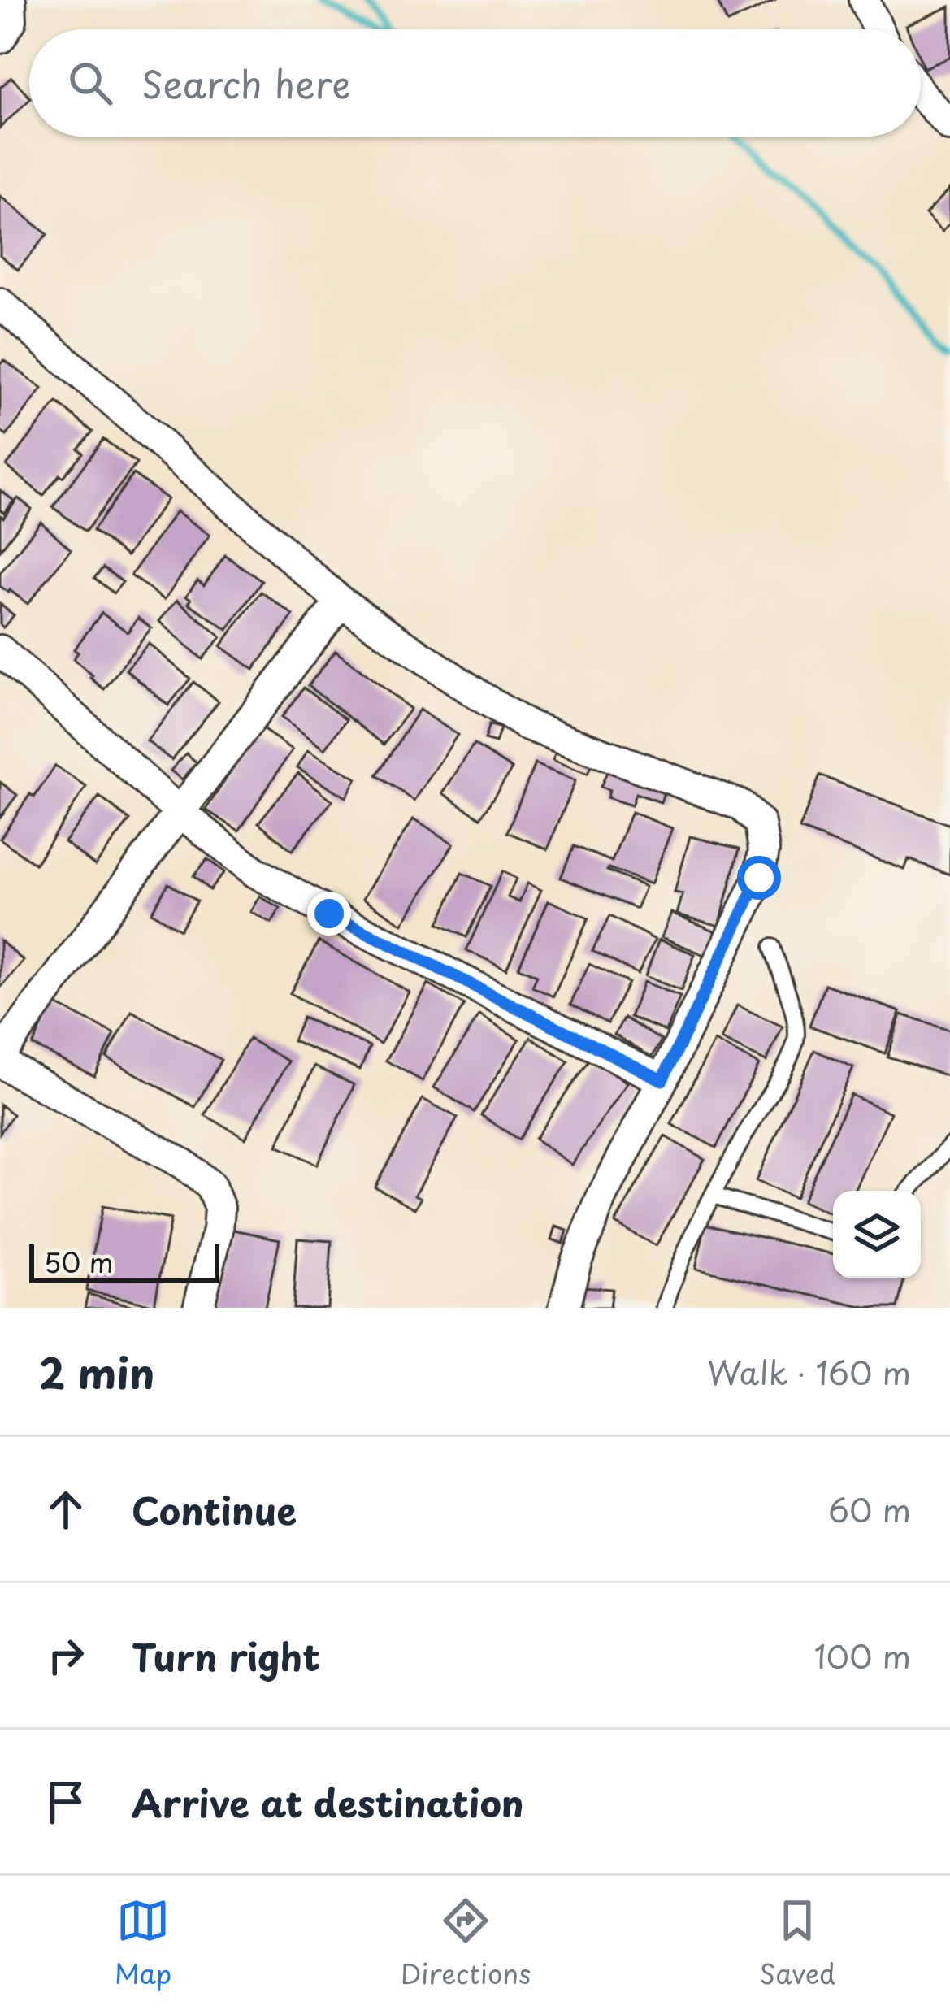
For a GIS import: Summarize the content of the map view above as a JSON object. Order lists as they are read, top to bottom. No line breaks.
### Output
{"scale_bar":"50 m","page":{"search":"Search here","scale":"50 m","heading":["2 min","Walk · 160 m"],"list":[["Continue","60 m"],["Turn right","100 m"],"Arrive at destination"],"nav":["Map","Directions","Saved"]}}
